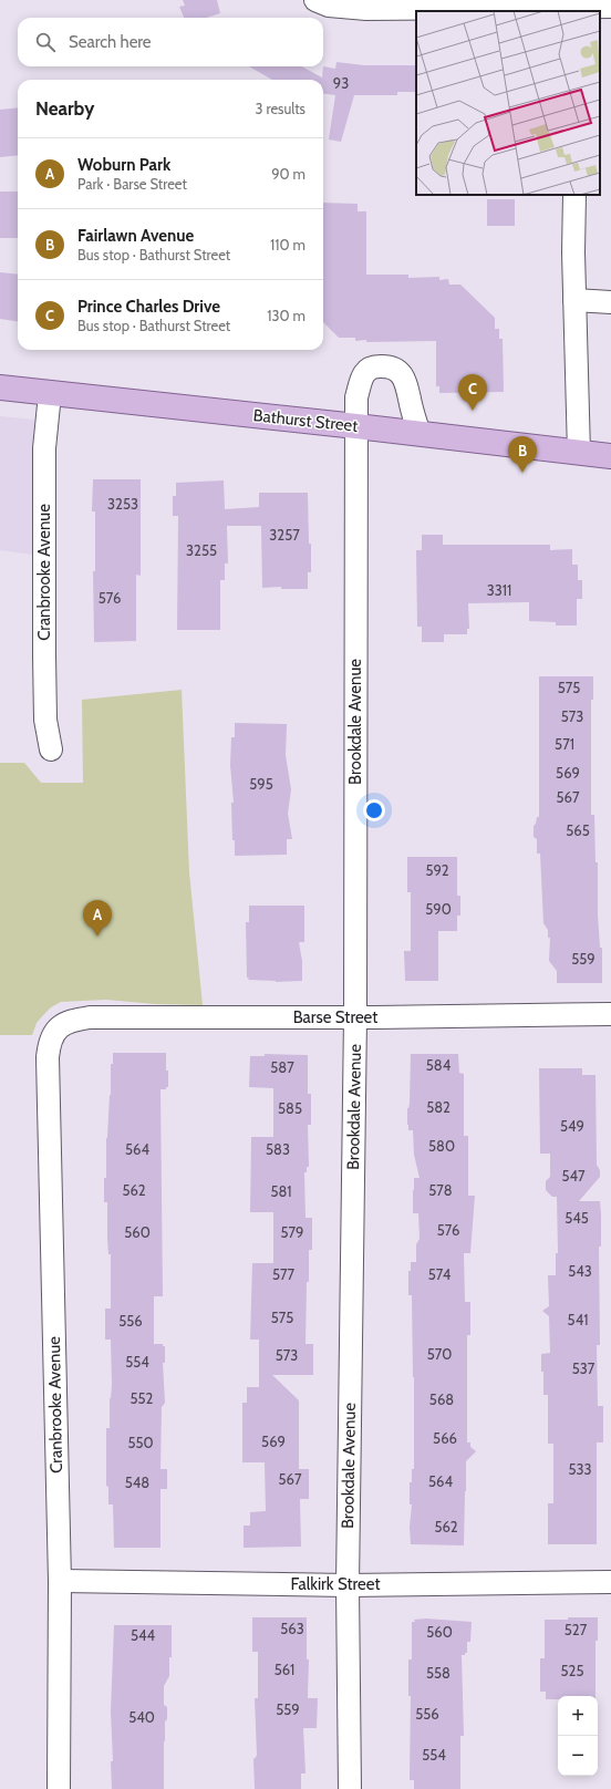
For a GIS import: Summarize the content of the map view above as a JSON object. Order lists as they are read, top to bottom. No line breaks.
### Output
{"streets":{"main road":["Bathurst Street"],"street":["Cranbrooke Avenue","Brookdale Avenue","Barse Street","Falkirk Street"]},"crossings":[["Bathurst Street","Cranbrooke Avenue"],["Bathurst Street","Brookdale Avenue"],["Cranbrooke Avenue","Barse Street"],["Cranbrooke Avenue","Falkirk Street"],["Brookdale Avenue","Barse Street"],["Brookdale Avenue","Falkirk Street"]],"house_numbers":["93","3253","3257","3255","3311","576","575","573","571","569","595","567","565","592","590","559","584","587","582","585","549","580","564","583","547","562","578","581","545","576","560","579","543","577","574","575","541","556","570","573","554","537","552","568","566","569","550","533","567","564","548","562","563","527","560","544","561","525","558","559","556","540","554"],"page":{"search":"Search here","heading":["Nearby","3 results"],"list":[{"mark":"A","name":"Woburn Park","note":"Park · Barse Street","value":"90 m"},{"mark":"B","name":"Fairlawn Avenue","note":"Bus stop · Bathurst Street","value":"110 m"},{"mark":"C","name":"Prince Charles Drive","note":"Bus stop · Bathurst Street","value":"130 m"}],"pins":["C","B","A"],"map_buttons":["+","−"]}}
